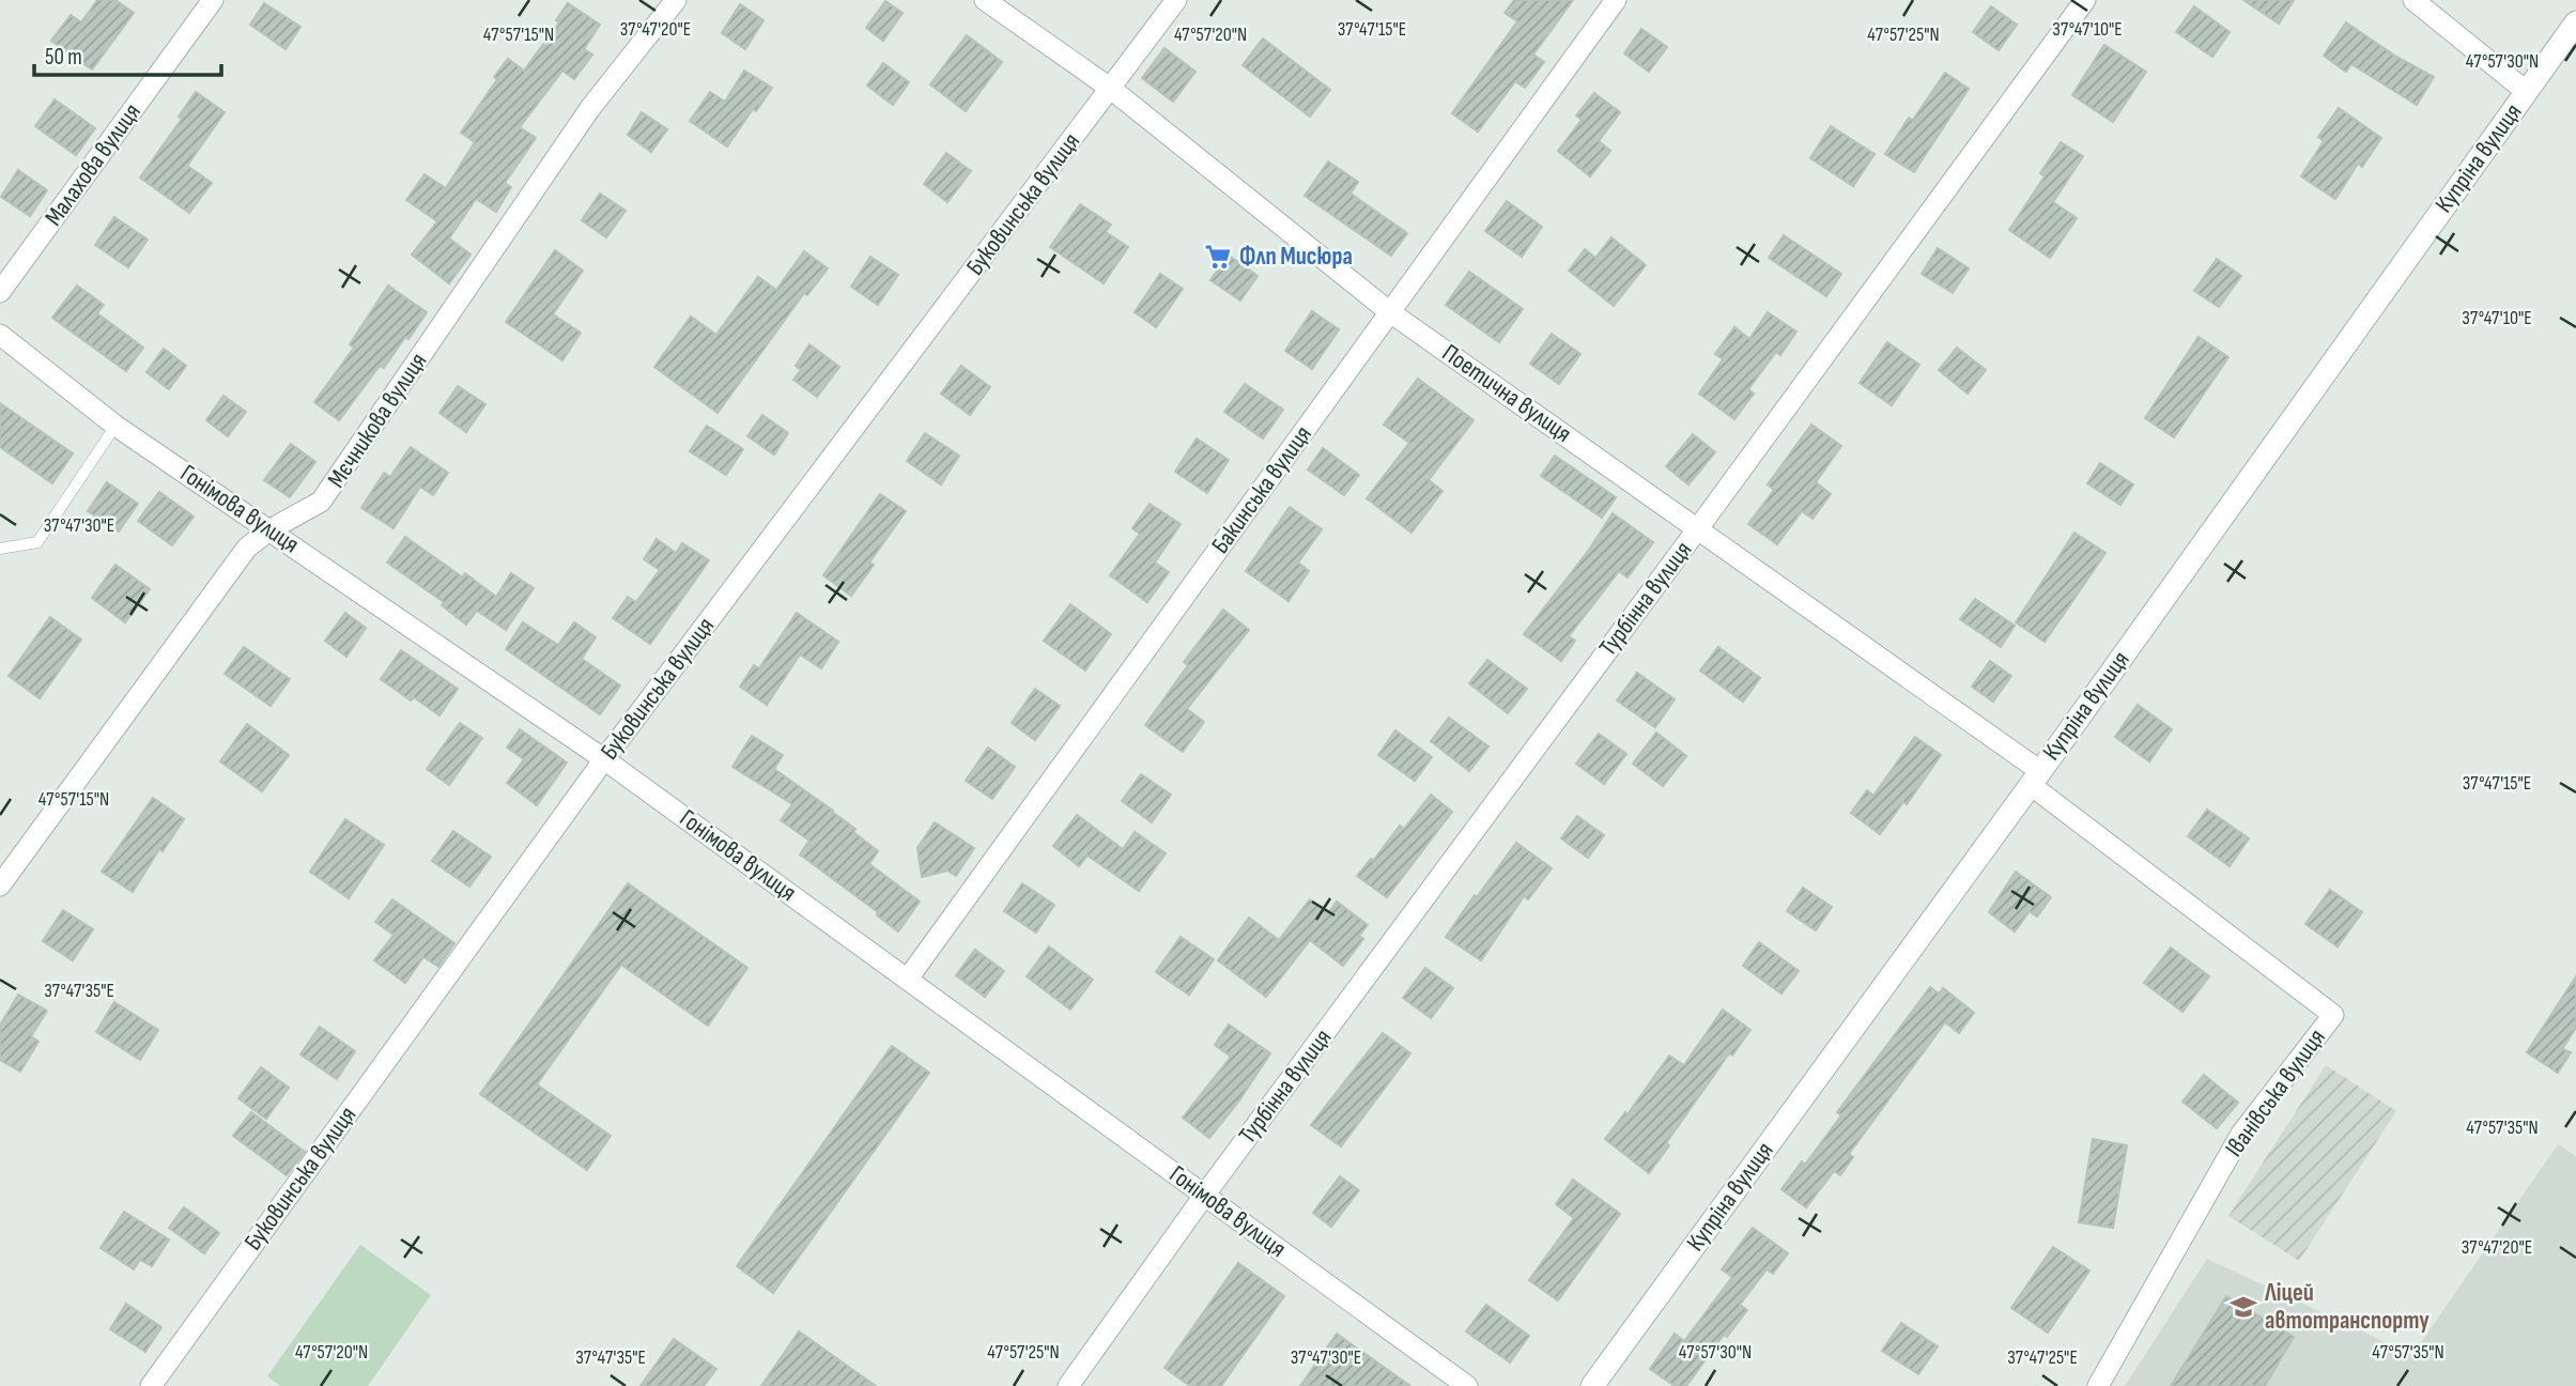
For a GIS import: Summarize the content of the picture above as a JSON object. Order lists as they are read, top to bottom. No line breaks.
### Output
{"streets":{"main road":["Купріна вулиця"],"street":["Малахова вулиця","Буковинська вулиця","Поетична вулиця","Мєчникова вулиця","Бакинська вулиця","Гонімова вулиця","Турбінна вулиця","Іванівська вулиця"]},"crossings":[["Купріна вулиця","Поетична вулиця"],["Купріна вулиця","Іванівська вулиця"],["Буковинська вулиця","Поетична вулиця"],["Буковинська вулиця","Гонімова вулиця"],["Поетична вулиця","Бакинська вулиця"],["Поетична вулиця","Турбінна вулиця"],["Поетична вулиця","Іванівська вулиця"],["Мєчникова вулиця","Гонімова вулиця"],["Бакинська вулиця","Гонімова вулиця"],["Гонімова вулиця","Турбінна вулиця"]],"places":{"supermarket":["Флп Мисюра"],"school or university":["Ліцей автотранспорту"]},"scale_bar":"50 m","coordinates":["37°47'20\"E","37°47'15\"E","37°47'10\"E","47°57'15\"N","47°57'20\"N","47°57'25\"N","47°57'30\"N","37°47'30\"E","37°47'35\"E","47°57'35\"N","37°47'25\"E"]}
